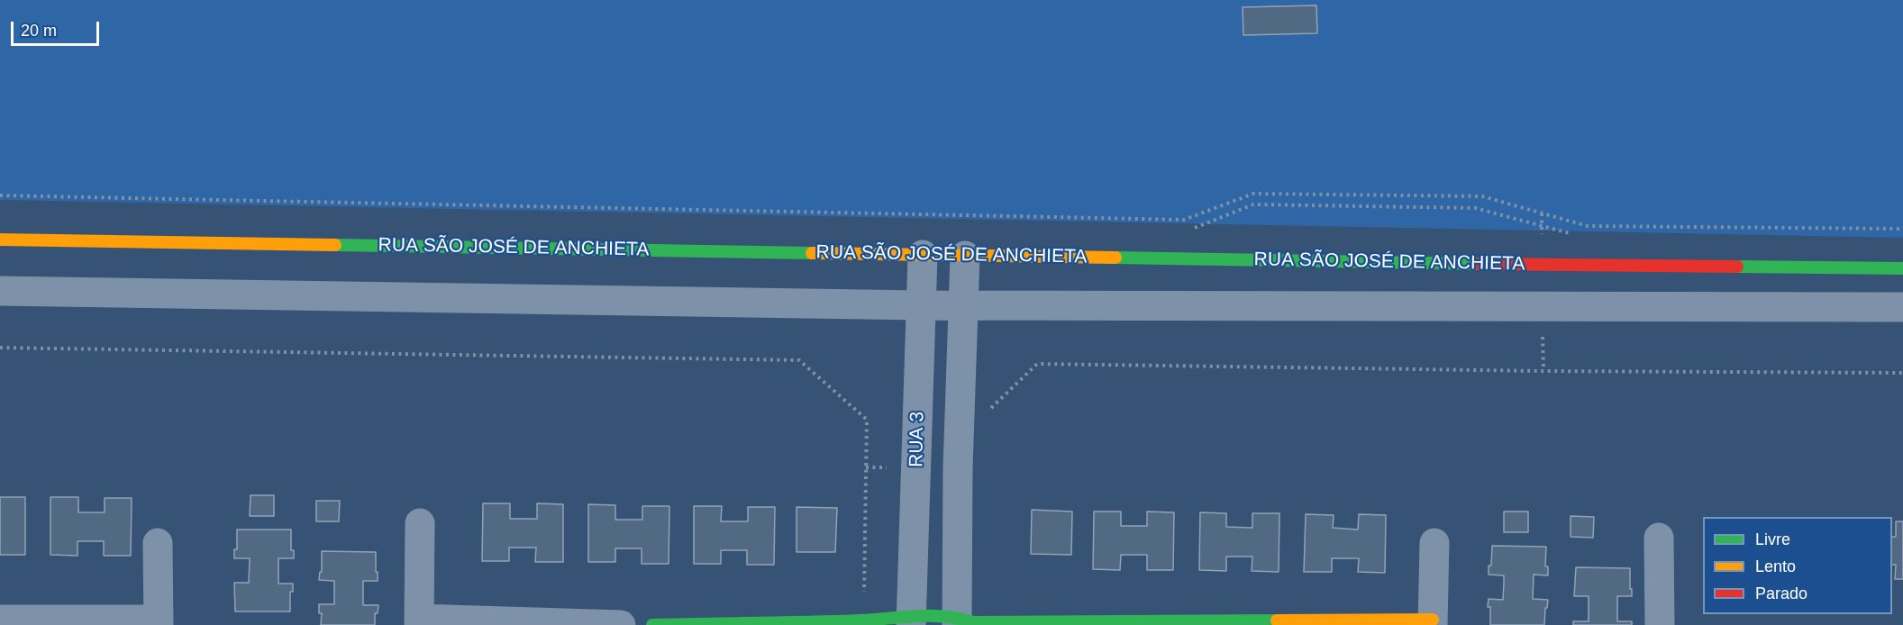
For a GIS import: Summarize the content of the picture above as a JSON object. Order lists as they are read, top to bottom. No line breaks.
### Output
{"streets":{"street":["RUA SÃO JOSÉ DE ANCHIETA","RUA 3"]},"crossings":[["RUA SÃO JOSÉ DE ANCHIETA","RUA 3"]],"legend":["Livre","Lento","Parado"],"scale_bar":"20 m"}
